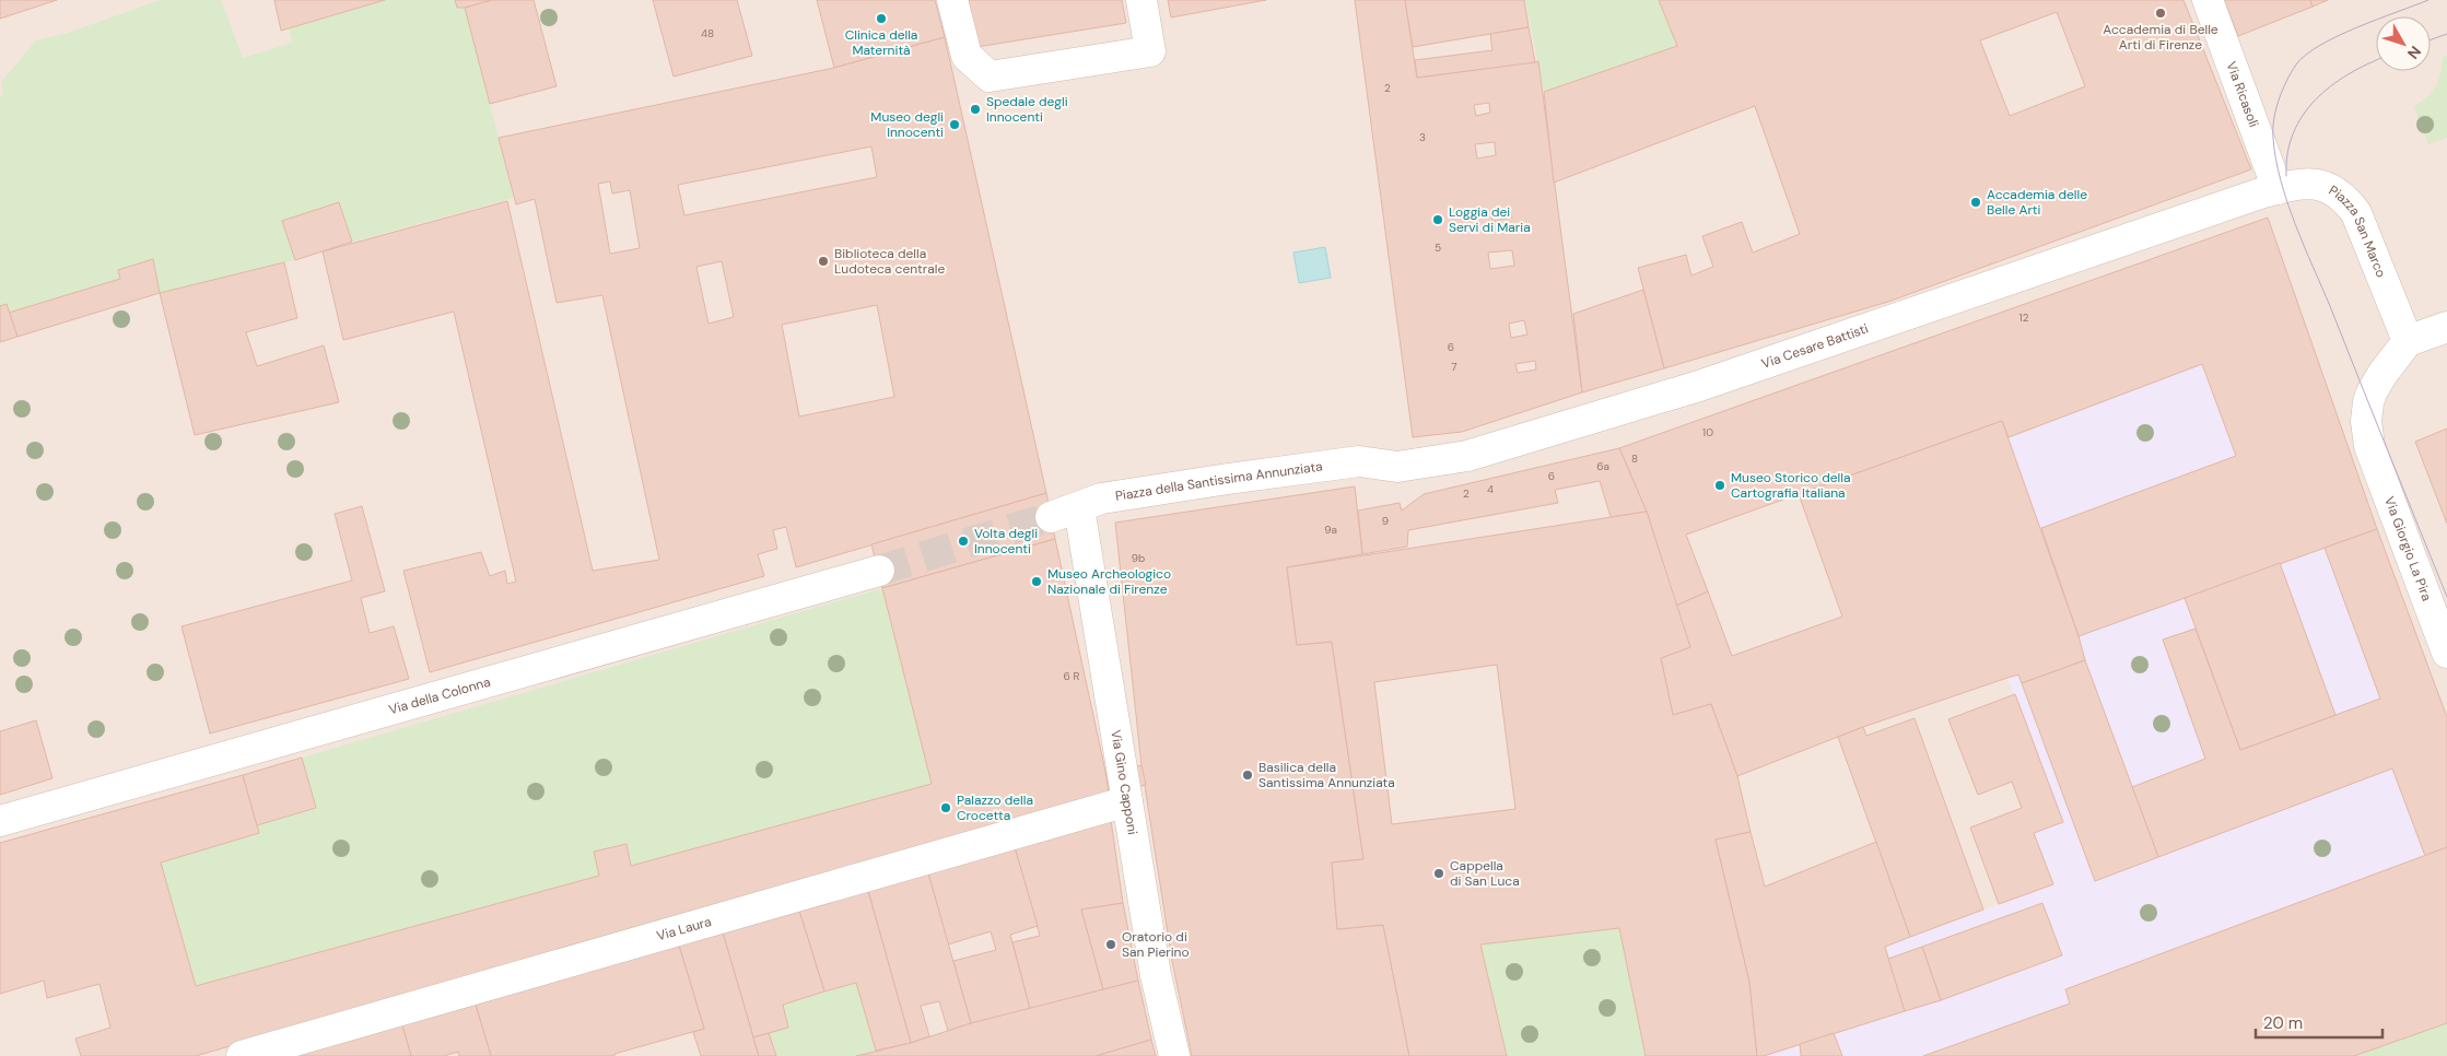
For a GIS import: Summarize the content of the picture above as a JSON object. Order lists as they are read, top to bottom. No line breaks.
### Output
{"streets":{"street":["Via Ricasoli","Piazza San Marco","Via Cesare Battisti","Piazza della Santissima Annunziata","Via Giorgio La Pira","Via della Colonna","Via Gino Capponi","Via Laura"]},"crossings":[["Via Ricasoli","Piazza San Marco"],["Via Ricasoli","Via Cesare Battisti"],["Piazza San Marco","Via Cesare Battisti"],["Piazza San Marco","Via Giorgio La Pira"],["Via Cesare Battisti","Piazza della Santissima Annunziata"],["Piazza della Santissima Annunziata","Via Gino Capponi"],["Via Gino Capponi","Via Laura"]],"places":["Accademia di Belle Arti di Firenze","Clinica della Maternità","Spedale degli Innocenti","Museo degli Innocenti","Accademia delle Belle Arti","Loggia dei Servi di Maria","Biblioteca della Ludoteca centrale","Museo Storico della Cartografia Italiana","Volta degli Innocenti","Museo Archeologico Nazionale di Firenze","Basilica della Santissima Annunziata","Palazzo della Crocetta","Cappella di San Luca","Oratorio di San Pierino"],"house_numbers":["48","2","3","5","12","6","7","10","8","6a","6","4","2","9","9a","9b","6 R"],"scale_bar":"20 m","north":"bottom right"}
